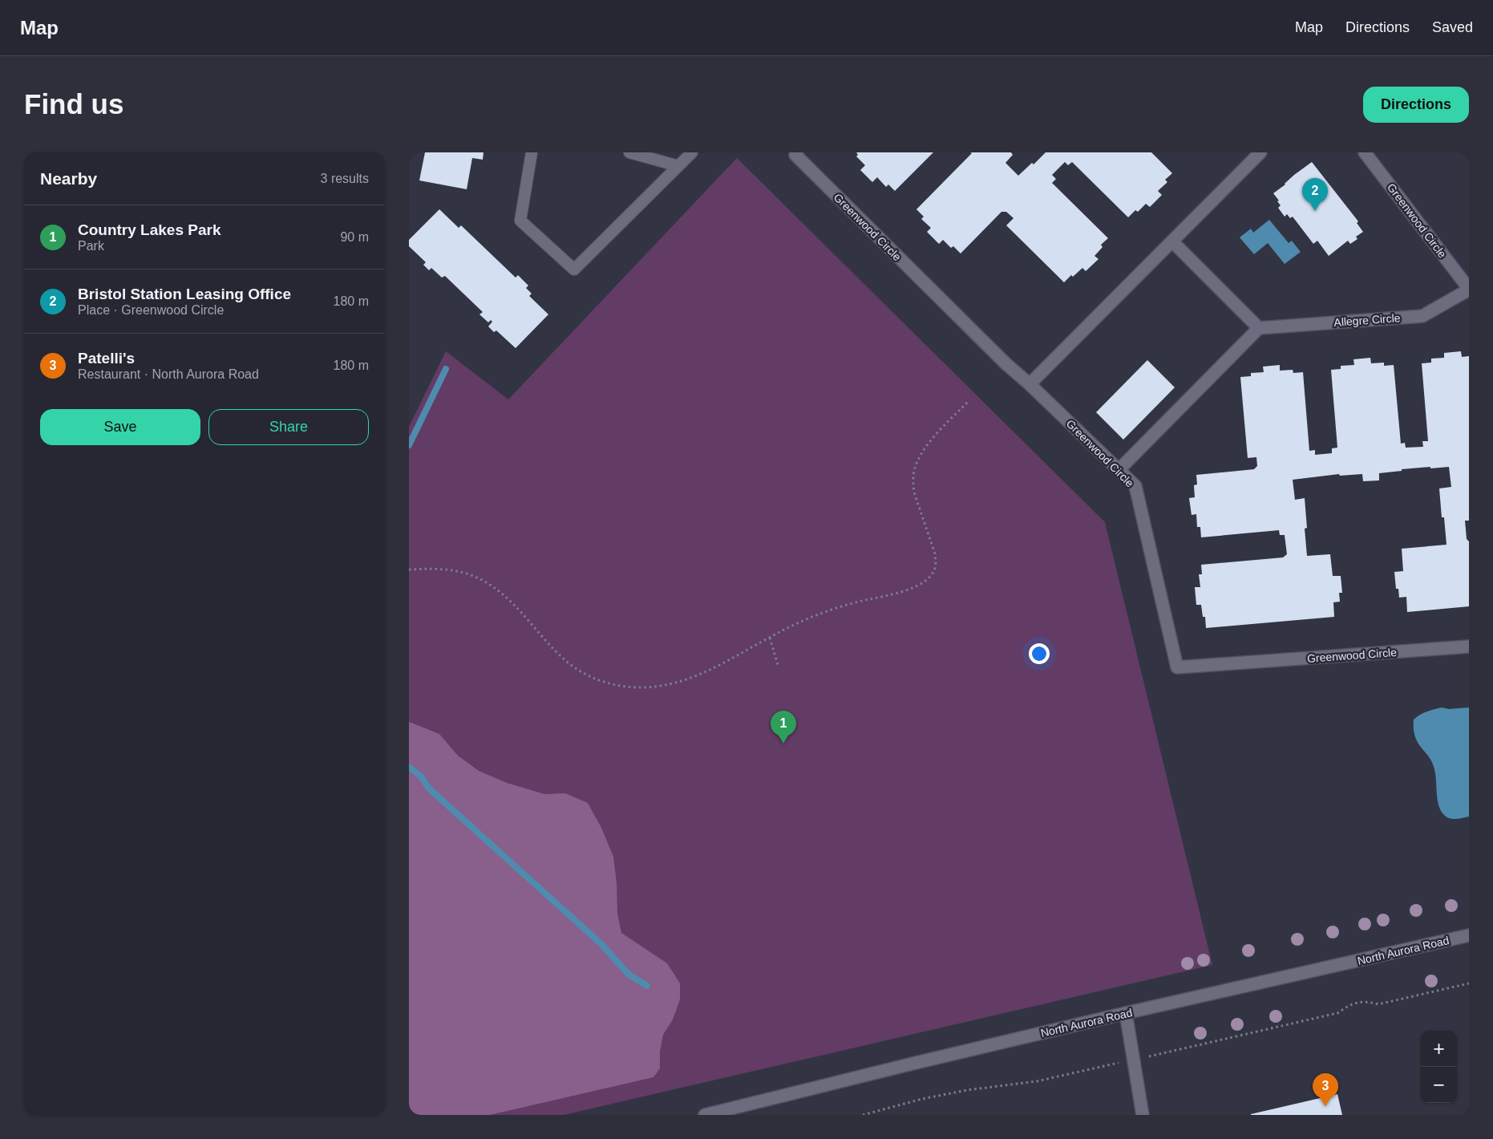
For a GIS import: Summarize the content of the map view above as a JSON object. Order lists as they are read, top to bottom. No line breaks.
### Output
{"streets":{"street":["Greenwood Circle","Allegre Circle","North Aurora Road"]},"crossings":[["Greenwood Circle","Allegre Circle"]],"page":{"header":"Map","nav":["Map","Directions","Saved"],"buttons":["Directions",["Save","Share"]],"title":"Find us","heading":["Nearby","3 results"],"pins":["2","1","3"],"list":[{"mark":"1","name":"Country Lakes Park","note":"Park","value":"90 m"},{"mark":"2","name":"Bristol Station Leasing Office","note":"Place · Greenwood Circle","value":"180 m"},{"mark":"3","name":"Patelli's","note":"Restaurant · North Aurora Road","value":"180 m"}],"map_buttons":["+","−"]}}
